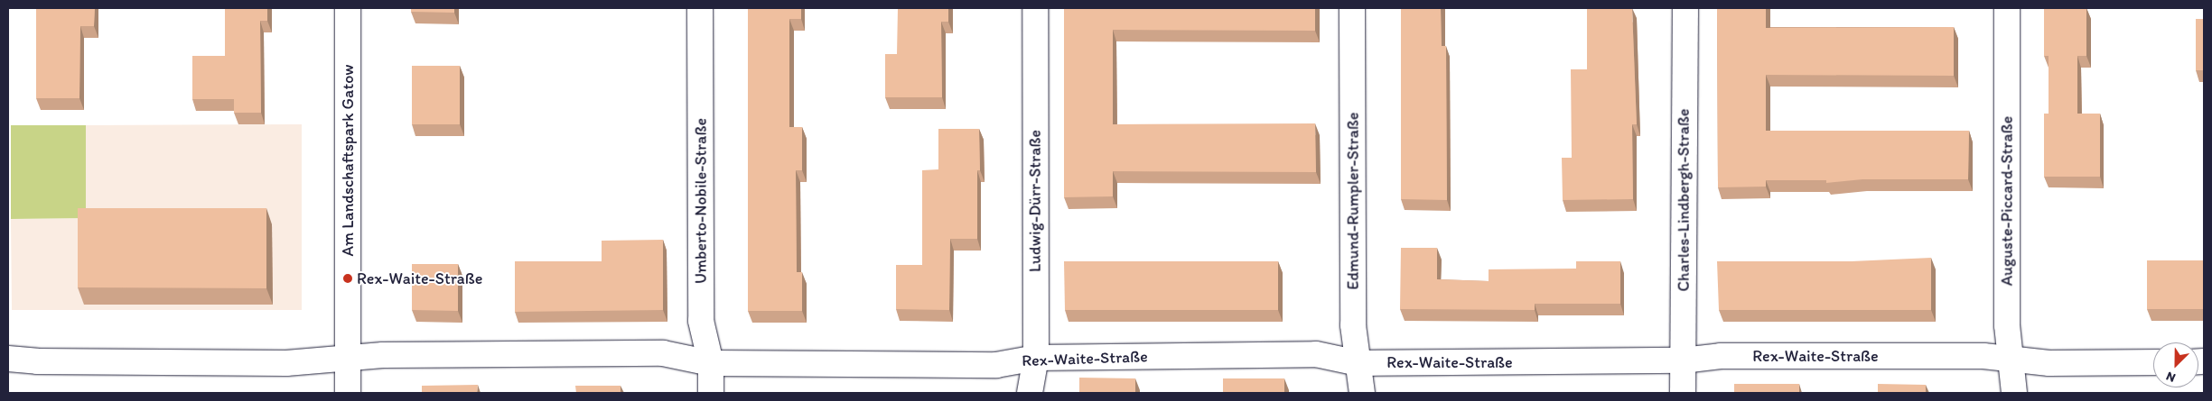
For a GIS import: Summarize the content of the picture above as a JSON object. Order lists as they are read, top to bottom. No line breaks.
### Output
{"streets":{"street":["Am Landschaftspark Gatow","Charles-Lindbergh-Straße","Umberto-Nobile-Straße","Ludwig-Dürr-Straße","Edmund-Rumpler-Straße","Auguste-Piccard-Straße","Rex-Waite-Straße"]},"crossings":[["Am Landschaftspark Gatow","Rex-Waite-Straße"],["Charles-Lindbergh-Straße","Rex-Waite-Straße"],["Umberto-Nobile-Straße","Rex-Waite-Straße"],["Ludwig-Dürr-Straße","Rex-Waite-Straße"],["Edmund-Rumpler-Straße","Rex-Waite-Straße"],["Auguste-Piccard-Straße","Rex-Waite-Straße"]],"places":["Rex-Waite-Straße"],"north":"bottom left"}
